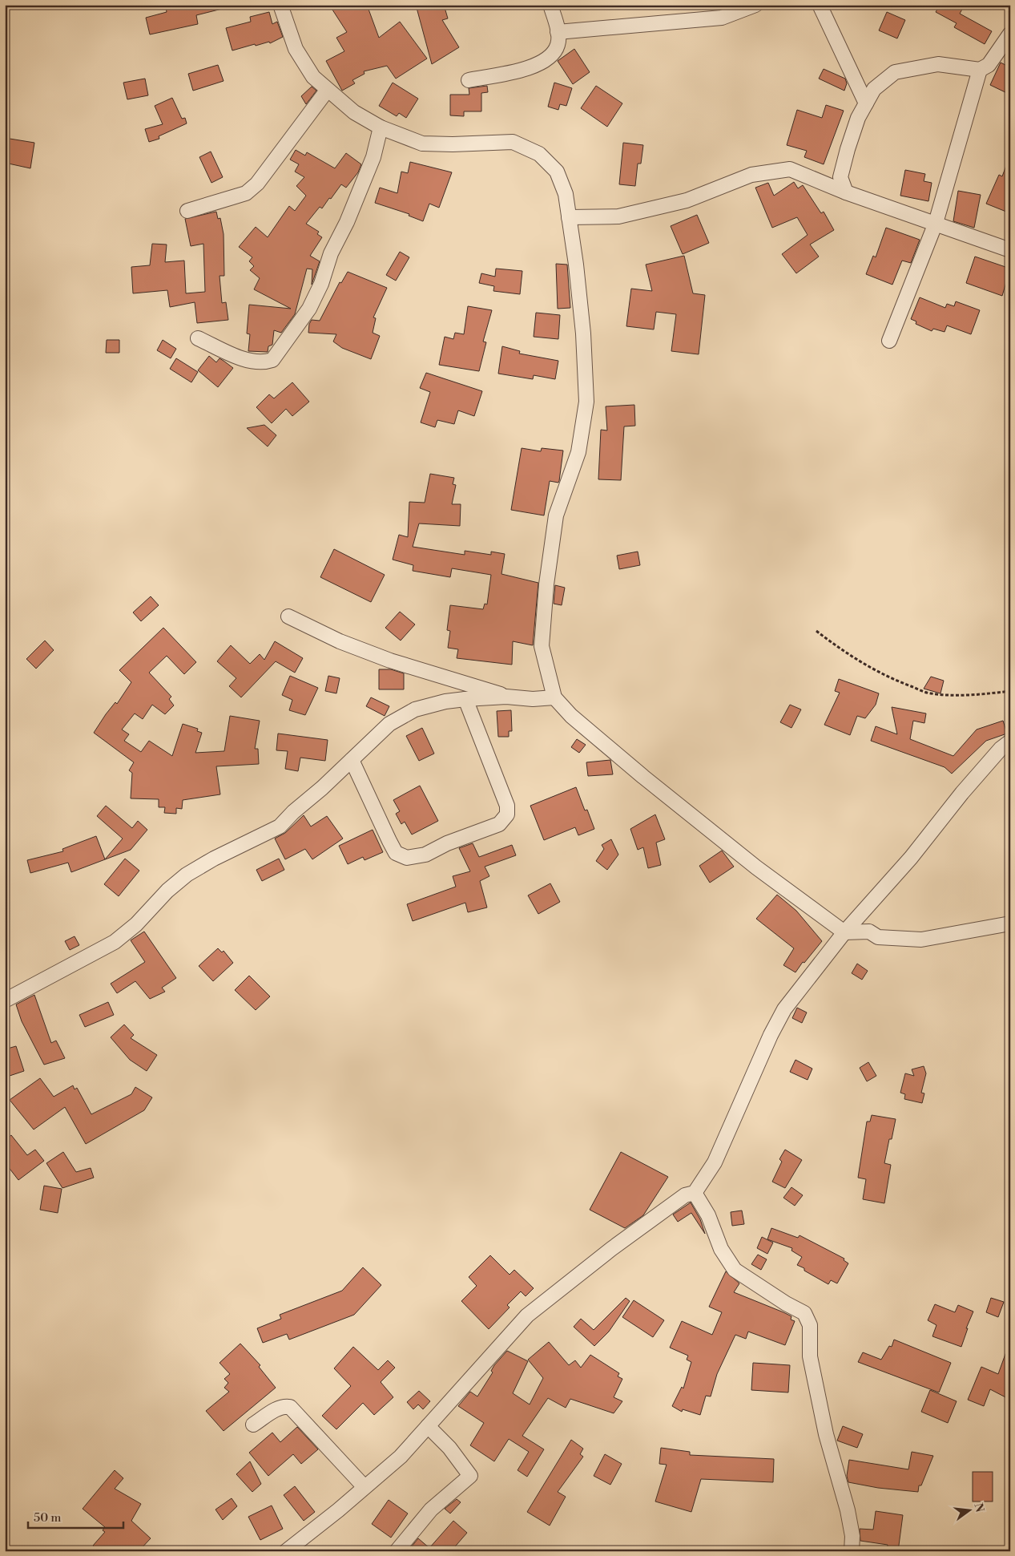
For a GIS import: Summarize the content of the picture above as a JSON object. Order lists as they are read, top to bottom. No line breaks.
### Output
{"scale_bar":"50 m","north":"right"}
